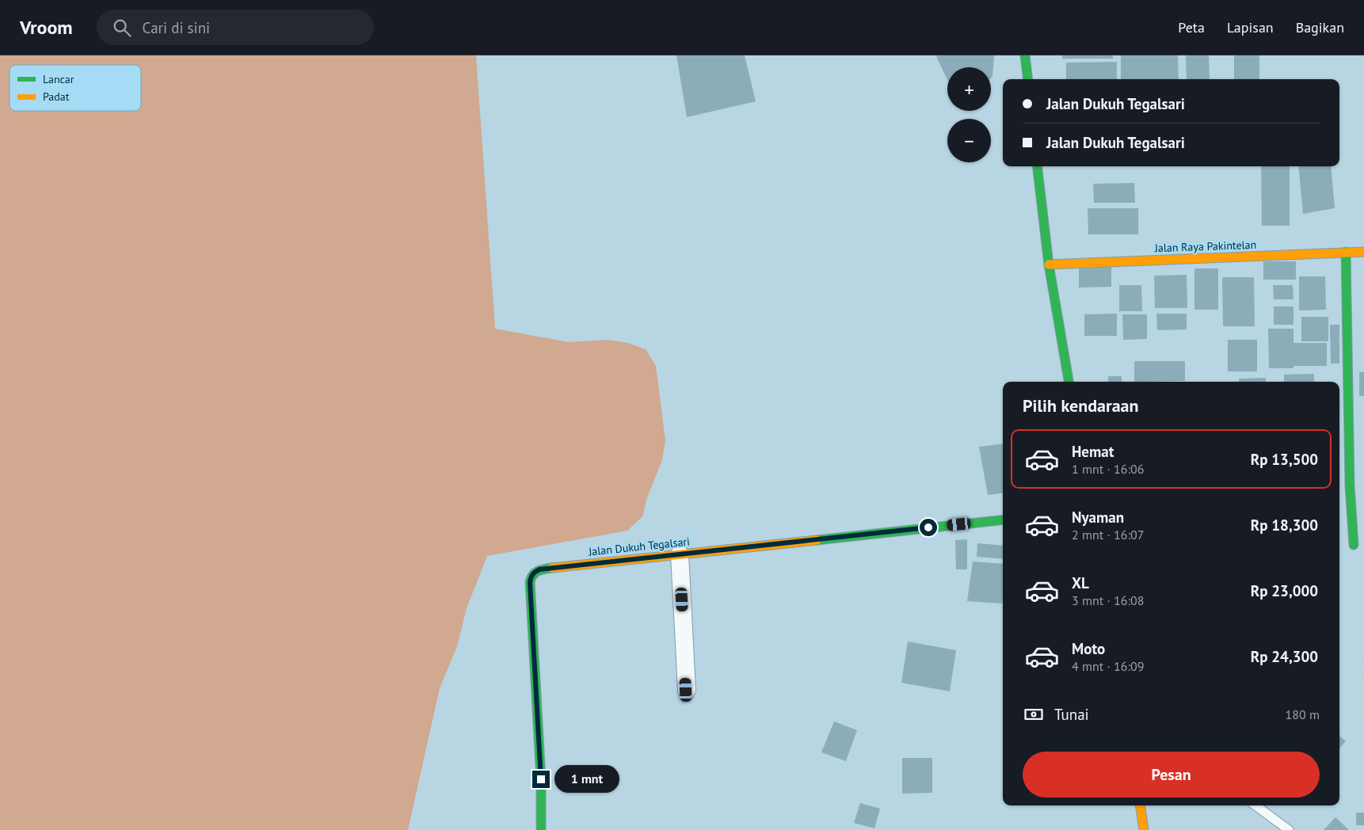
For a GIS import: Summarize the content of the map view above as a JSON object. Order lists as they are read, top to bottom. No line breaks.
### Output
{"streets":{"street":["Jalan Raya Pakintelan","Jalan Dukuh Tegalsari"]},"legend":["Lancar","Padat"],"page":{"header":"Vroom","search":"Cari di sini","nav":["Peta","Lapisan","Bagikan"],"map_buttons":["+","−"],"banner":["Jalan Dukuh Tegalsari","Jalan Dukuh Tegalsari"],"heading":"Pilih kendaraan","list":[{"name":"Hemat","note":"1 mnt · 16:06","value":"Rp 13,500"},{"name":"Nyaman","note":"2 mnt · 16:07","value":"Rp 18,300"},{"name":"XL","note":"3 mnt · 16:08","value":"Rp 23,000"},{"name":"Moto","note":"4 mnt · 16:09","value":"Rp 24,300"}],"pay":["Tunai","180 m"],"buttons":"Pesan","bubble":"1 mnt"}}
